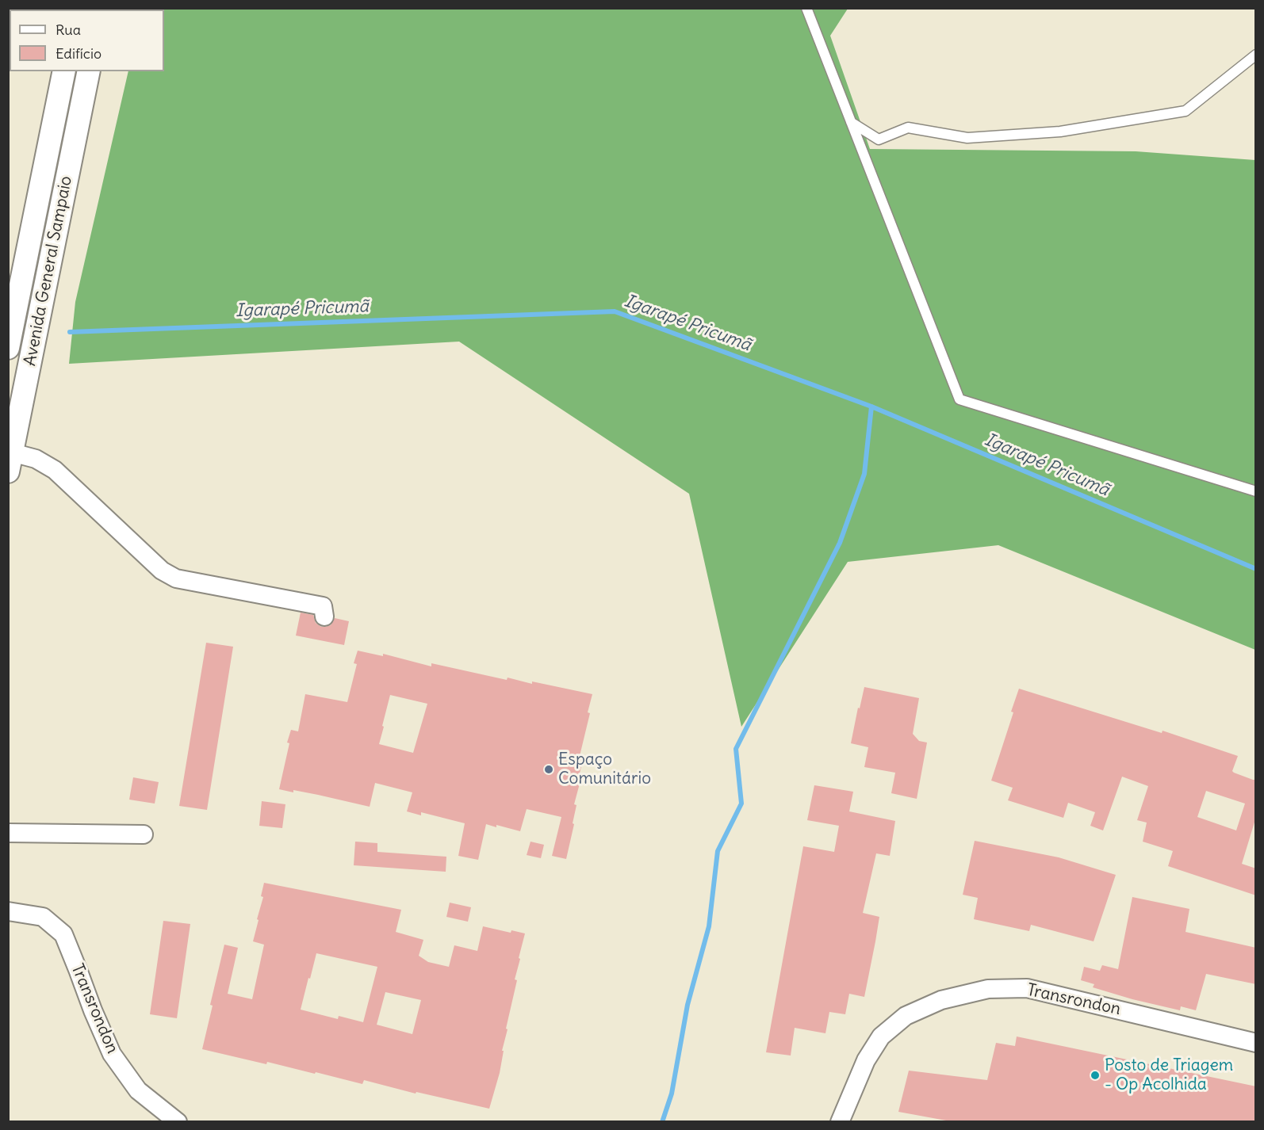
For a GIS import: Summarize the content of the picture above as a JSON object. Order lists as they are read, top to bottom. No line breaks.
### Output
{"streets":{"street":["Avenida General Sampaio","Transrondon"]},"water":["Igarapé Pricumã"],"places":["Espaço Comunitário","Posto de Triagem - Op Acolhida"],"legend":["Rua","Edifício"]}
